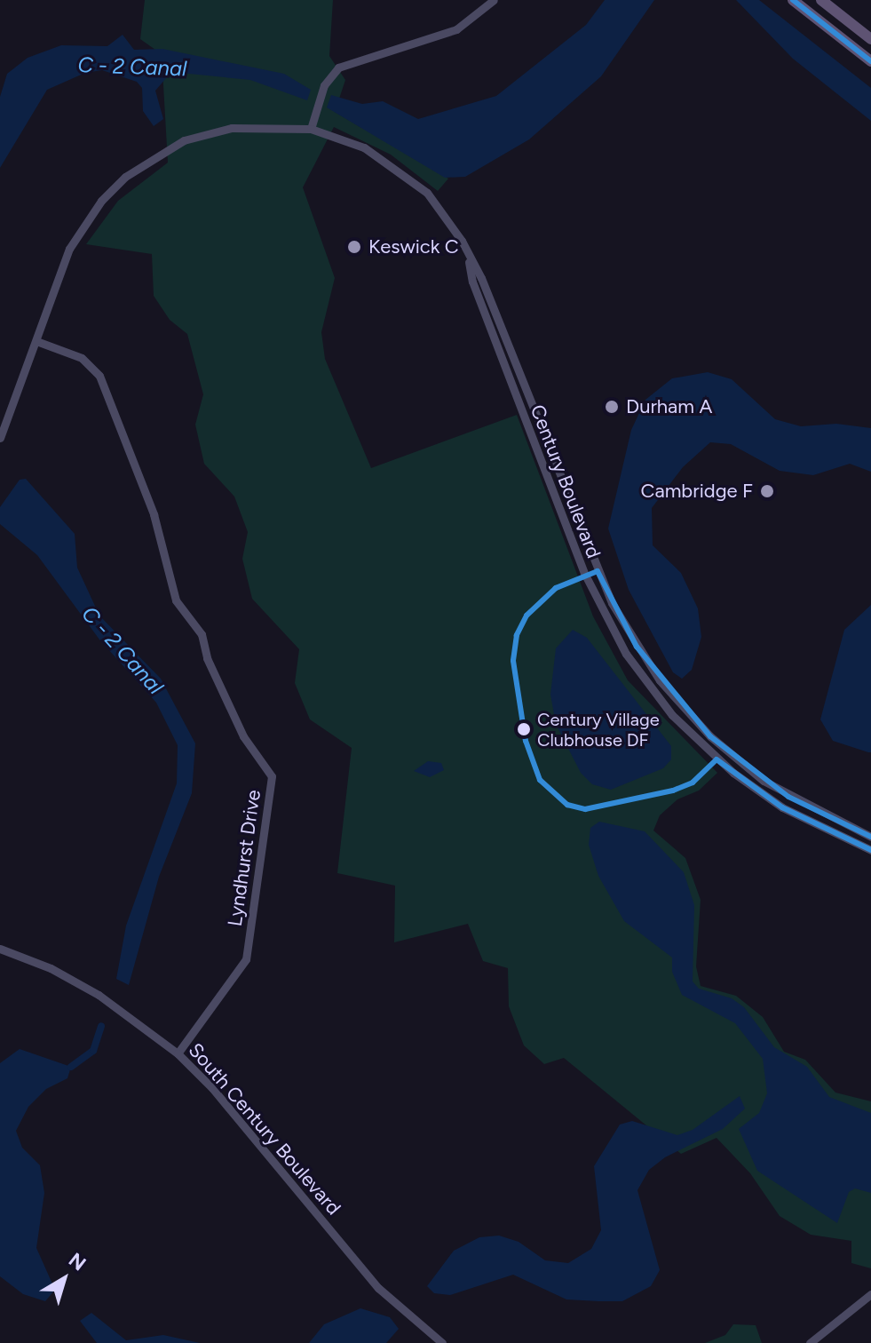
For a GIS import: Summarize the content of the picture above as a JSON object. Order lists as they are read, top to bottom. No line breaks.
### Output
{"streets":{"street":["Century Boulevard","Lyndhurst Drive","South Century Boulevard"]},"crossings":[["Century Boulevard","Lyndhurst Drive"],["Lyndhurst Drive","South Century Boulevard"]],"water":["C - 2 Canal"],"places":["Keswick C","Durham A","Cambridge F","Century Village Clubhouse DF"],"north":"top right"}
